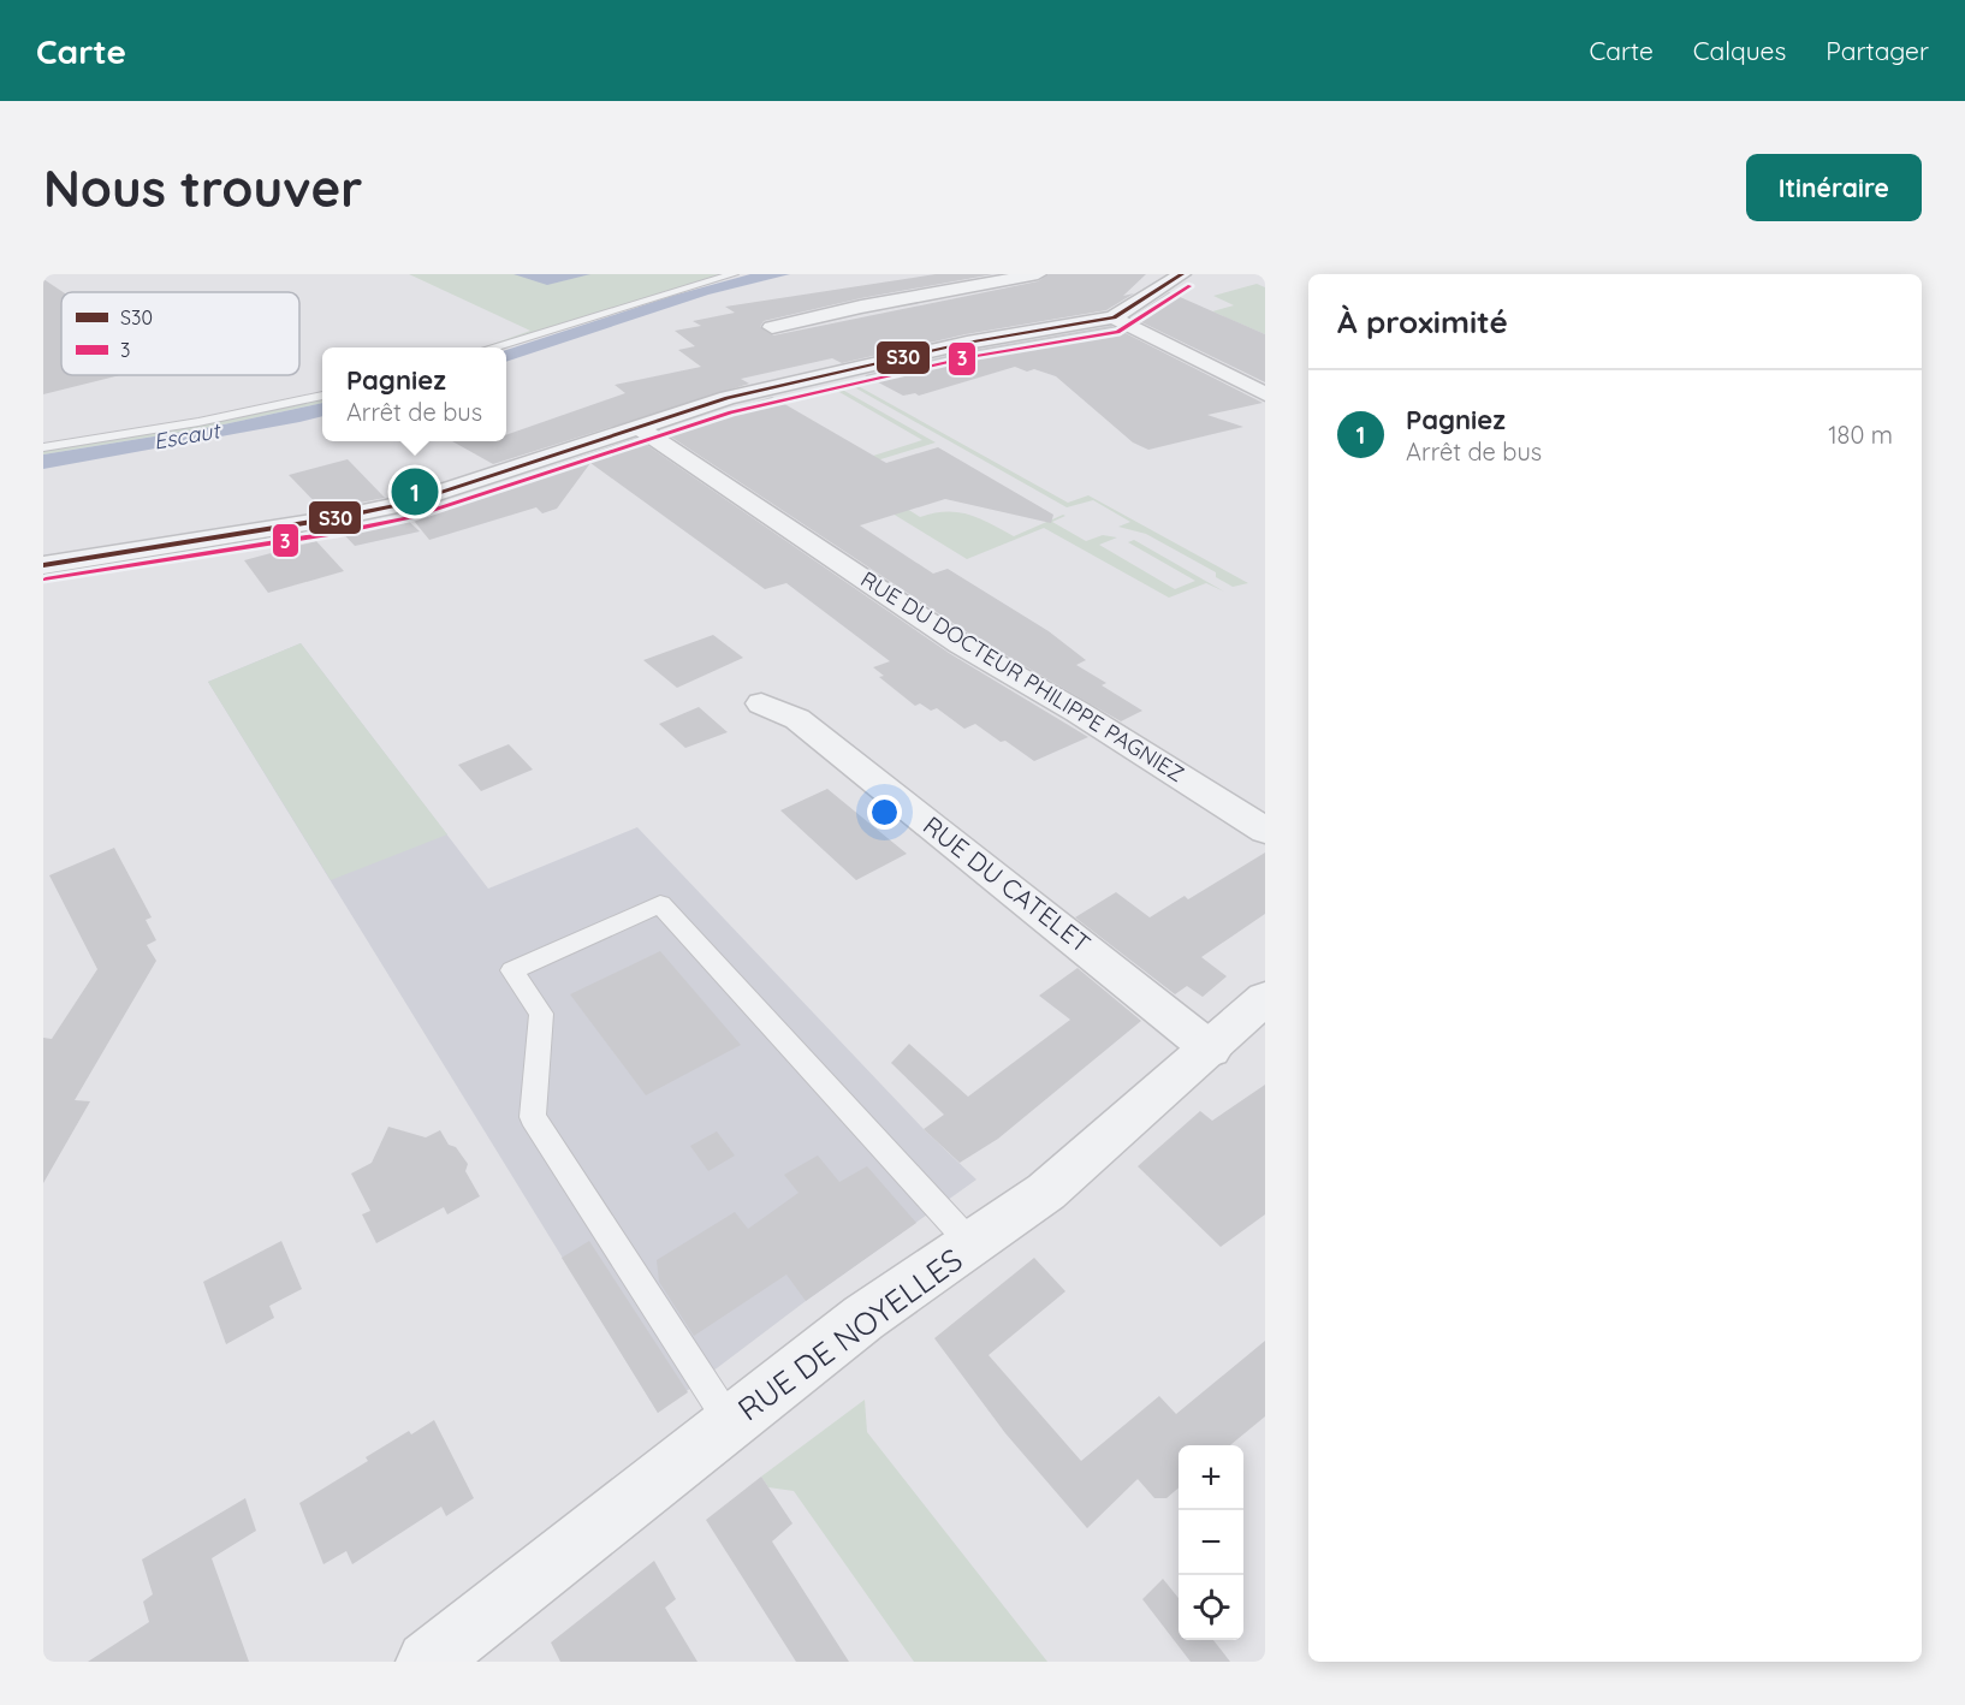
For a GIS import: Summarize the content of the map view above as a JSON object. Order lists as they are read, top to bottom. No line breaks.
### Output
{"streets":{"street":["RUE DU DOCTEUR PHILIPPE PAGNIEZ","RUE DU CATELET","RUE DE NOYELLES"]},"crossings":[["RUE DU CATELET","RUE DE NOYELLES"]],"water":["Escaut"],"lines":["transit line S30","transit line 3"],"legend":["S30","3"],"page":{"header":"Carte","nav":["Carte","Calques","Partager"],"buttons":"Itinéraire","title":"Nous trouver","heading":"À proximité","popup":["Pagniez","Arrêt de bus"],"list":[{"mark":"1","name":"Pagniez","note":"Arrêt de bus","value":"180 m"}],"pins":"1","map_buttons":["+","−"]}}
